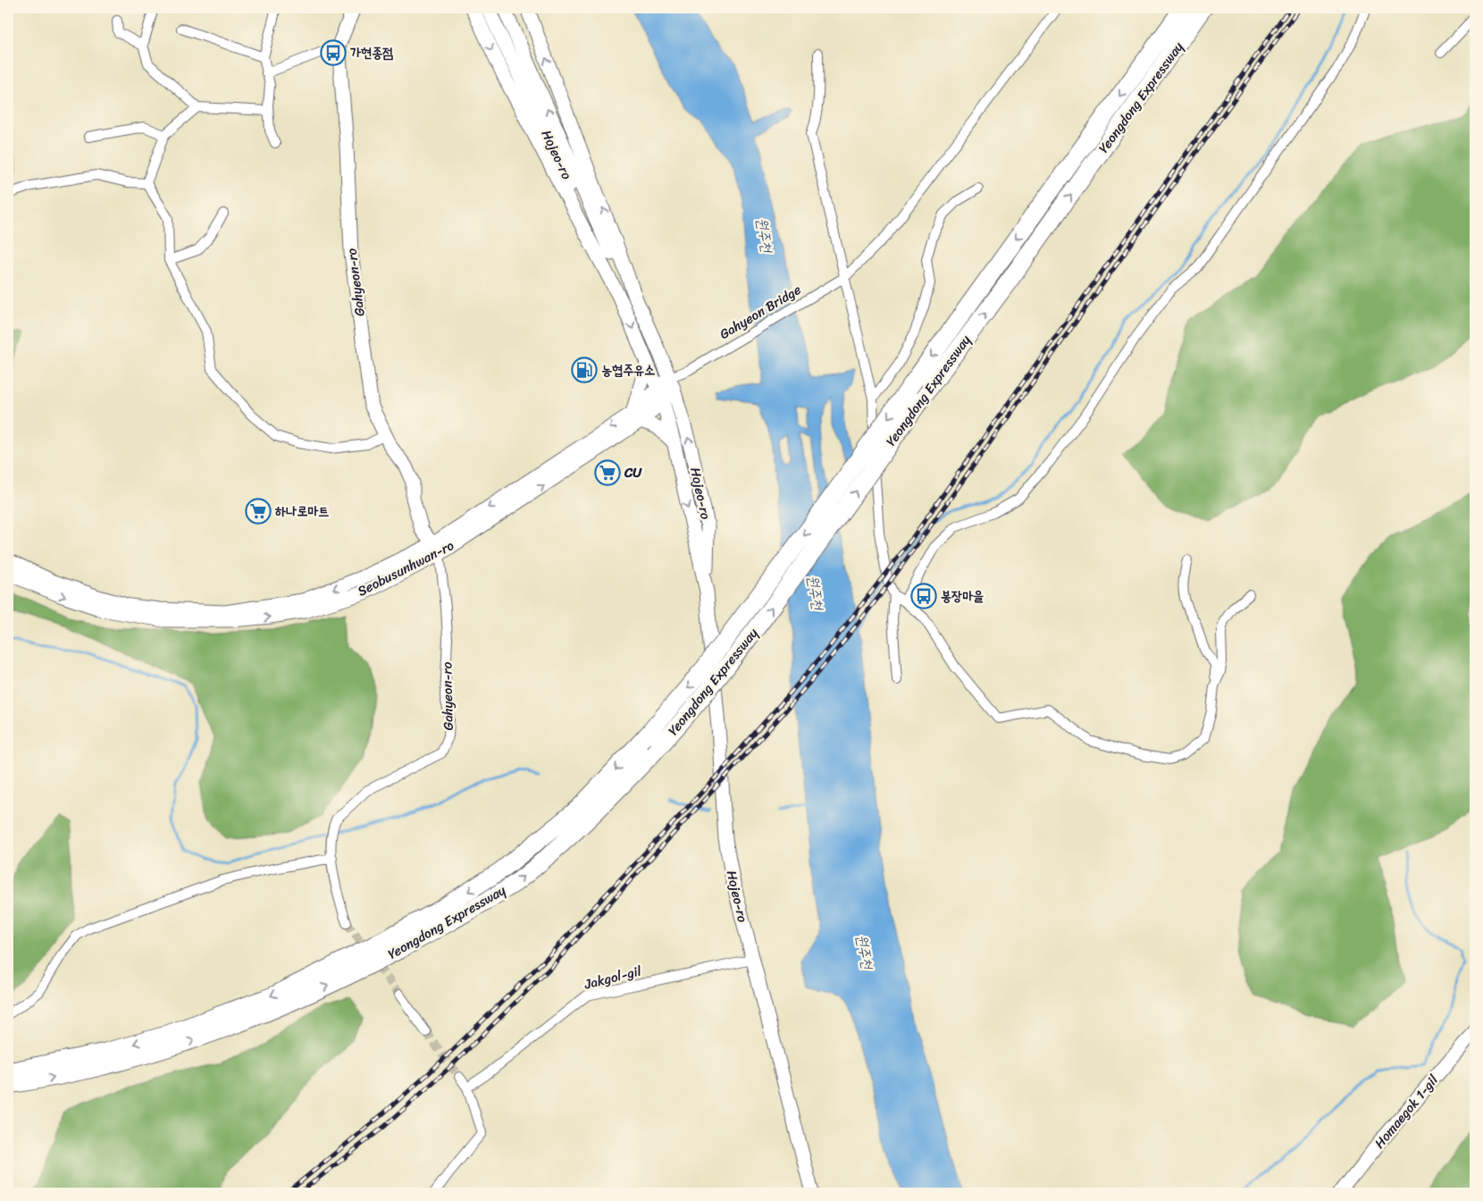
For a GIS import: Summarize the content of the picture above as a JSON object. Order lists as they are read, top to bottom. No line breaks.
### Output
{"streets":{"highway":["Yeongdong Expressway"],"street":["Hojeo-ro","Gahyeon-ro","Gahyeon Bridge","Seobusunhwan-ro","Jakgol-gil","Homaegok 1-gil"]},"crossings":[["Hojeo-ro","Gahyeon Bridge"],["Hojeo-ro","Seobusunhwan-ro"],["Hojeo-ro","Jakgol-gil"],["Gahyeon-ro","Seobusunhwan-ro"],["Gahyeon Bridge","Seobusunhwan-ro"]],"water":["원주천"],"places":{"bus stop":["가현종점","봉장마을"],"fuel station":["농협주유소"],"supermarket":["CU","하나로마트"]}}
